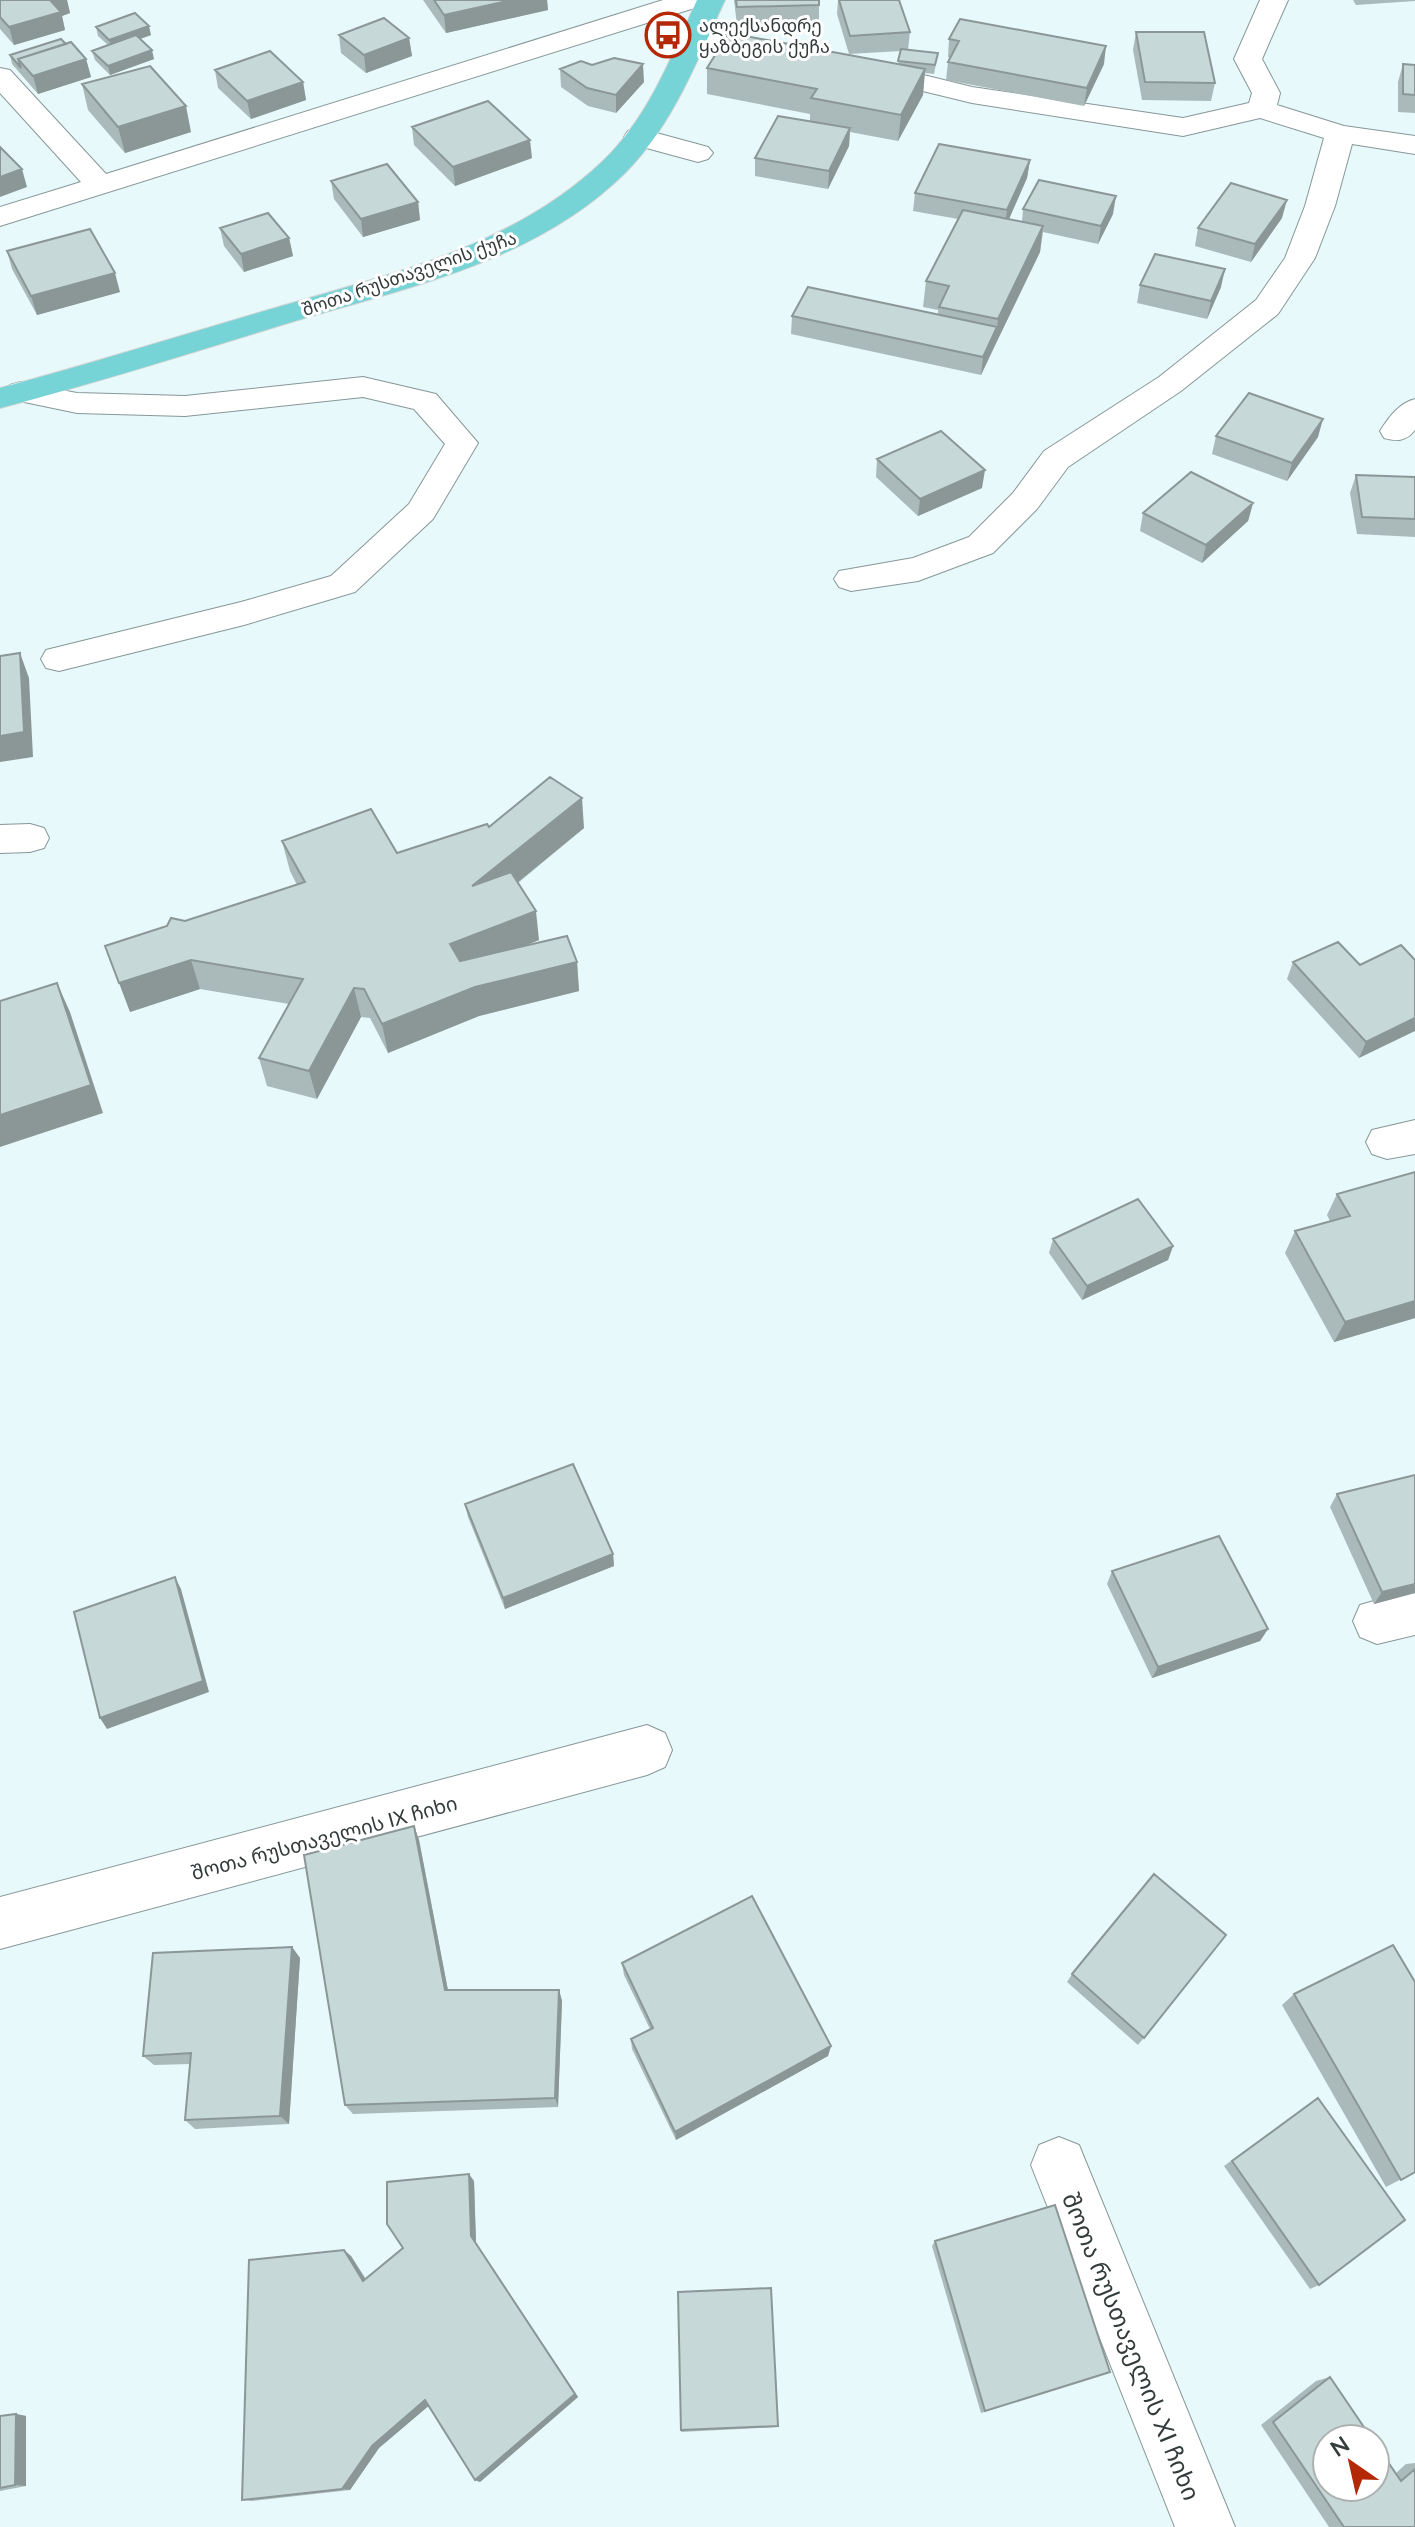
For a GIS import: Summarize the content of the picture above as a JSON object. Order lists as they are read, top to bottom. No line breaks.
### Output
{"streets":{"main road":["შოთა რუსთაველის ქუჩა"],"street":["შოთა რუსთაველის IX ჩიხი","შოთა რუსთაველის XI ჩიხი"]},"places":{"bus stop":["ალექსანდრე ყაზბეგის ქუჩა"]},"north":"top left"}
